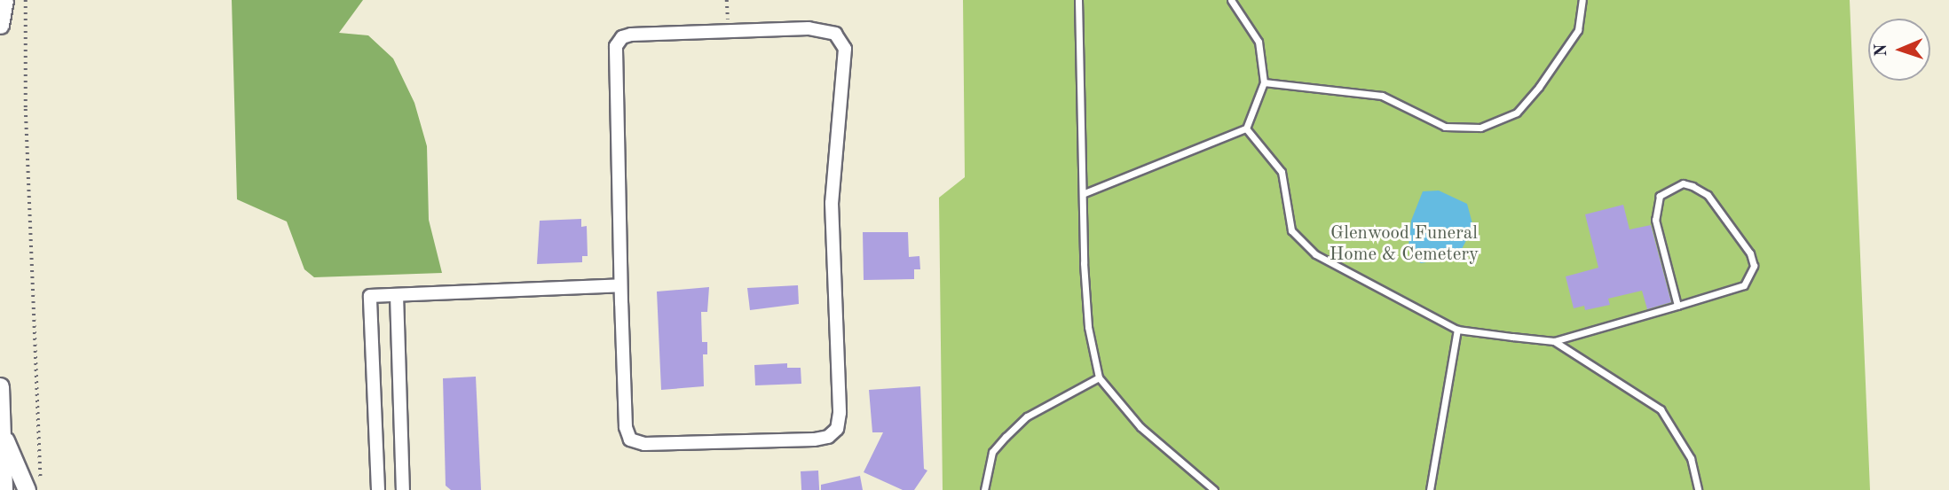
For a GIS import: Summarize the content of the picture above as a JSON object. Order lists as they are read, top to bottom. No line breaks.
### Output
{"parks":["Glenwood Funeral Home & Cemetery"],"north":"left"}
